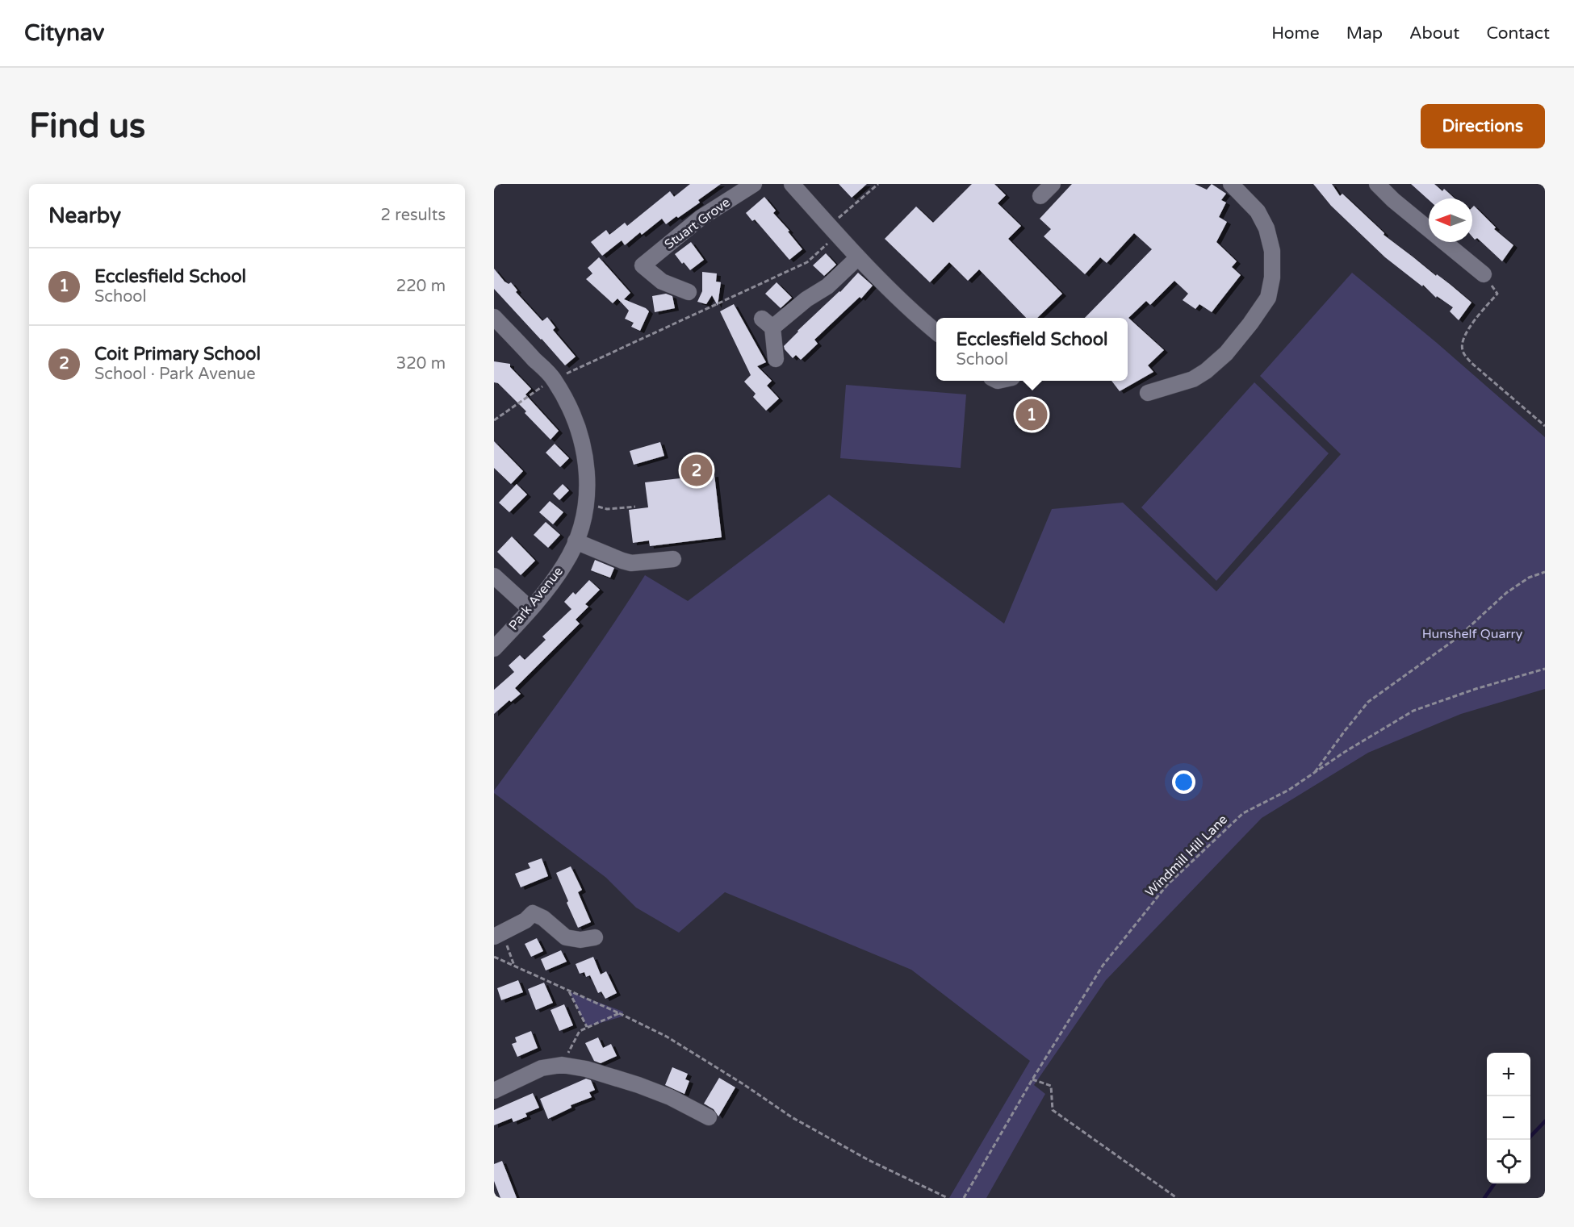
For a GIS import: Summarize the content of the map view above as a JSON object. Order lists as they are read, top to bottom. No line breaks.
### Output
{"streets":{"street":["Stuart Grove","Park Avenue"],"path":["Windmill Hill Lane"]},"parks":["Hunshelf Quarry"],"north":"left","page":{"header":"Citynav","nav":["Home","Map","About","Contact"],"buttons":"Directions","title":"Find us","heading":["Nearby","2 results"],"list":[{"mark":"1","name":"Ecclesfield School","note":"School","value":"220 m"},{"mark":"2","name":"Coit Primary School","note":"School · Park Avenue","value":"320 m"}],"popup":["Ecclesfield School","School"],"pins":["1","2"],"map_buttons":["+","−"]}}
